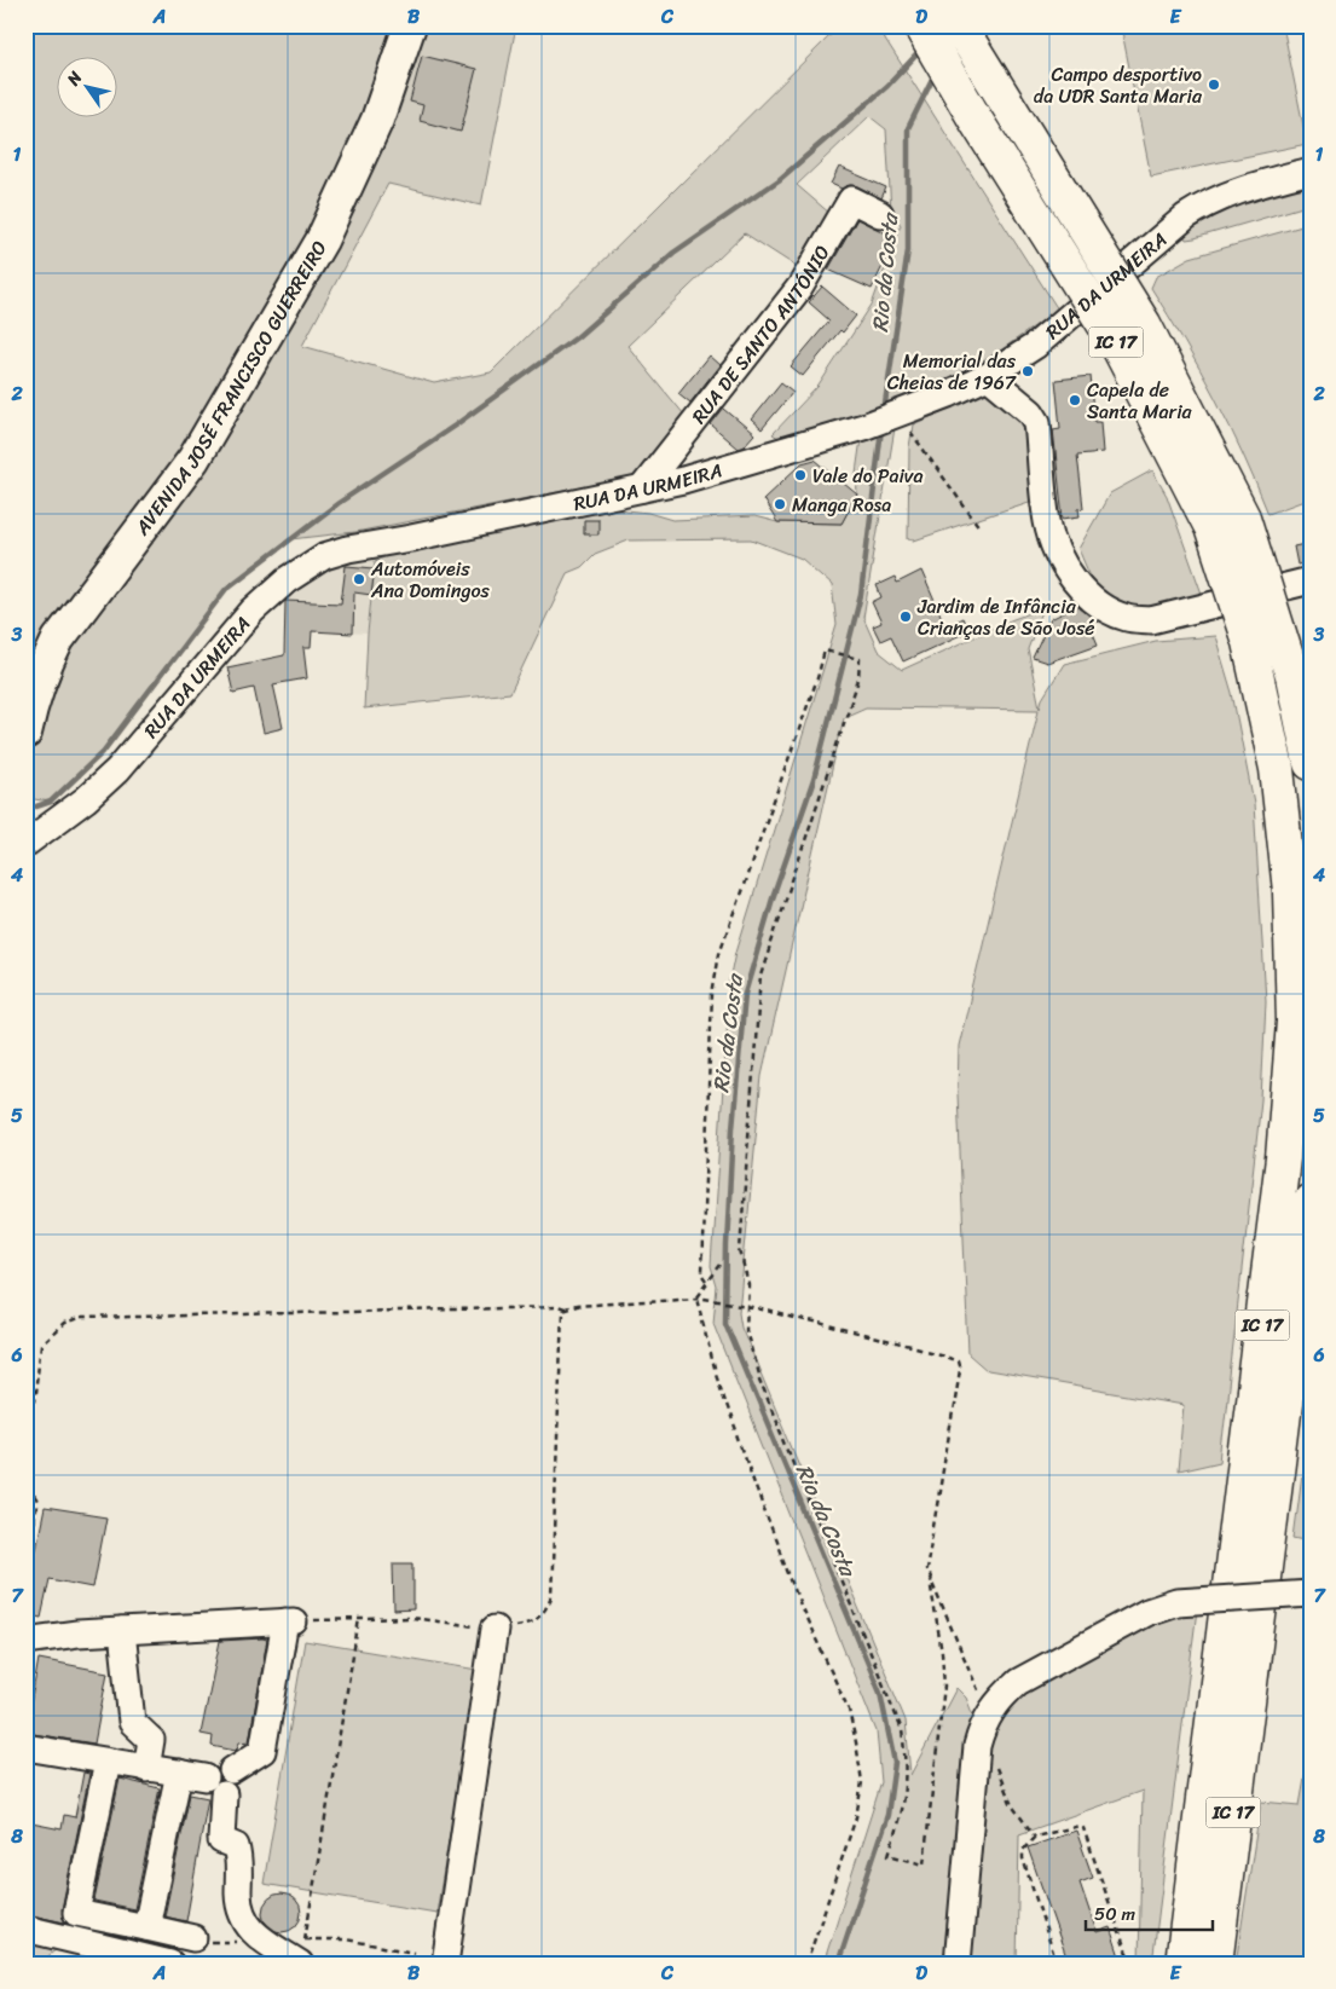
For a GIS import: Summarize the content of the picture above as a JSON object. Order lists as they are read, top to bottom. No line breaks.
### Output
{"streets":{"highway":["IC 17"],"main road":["AVENIDA JOSÉ FRANCISCO GUERREIRO"],"street":["RUA DA URMEIRA","RUA DE SANTO ANTÓNIO"]},"crossings":[["RUA DA URMEIRA","RUA DE SANTO ANTÓNIO"]],"water":["Rio da Costa"],"places":["Campo desportivo da UDR Santa Maria","Memorial das Cheias de 1967","Capela de Santa Maria","Vale do Paiva","Manga Rosa","Automóveis Ana Domingos","Jardim de Infância Crianças de São José"],"scale_bar":"50 m","north":"top left","grid":{"columns":["A","B","C","D","E"],"rows":["1","2","3","4","5","6","7","8"]}}
